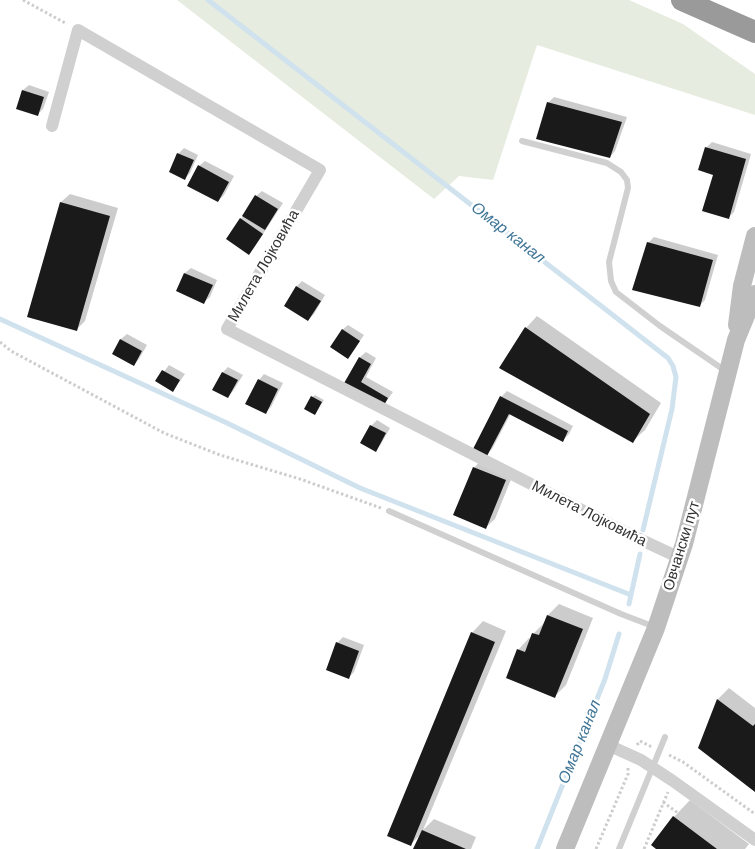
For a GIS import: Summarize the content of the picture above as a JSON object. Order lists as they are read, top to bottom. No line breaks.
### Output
{"streets":{"street":["Милета Лојковића","Овчански пут"]},"crossings":[["Милета Лојковића","Овчански пут"]],"water":["Омар канал"]}
